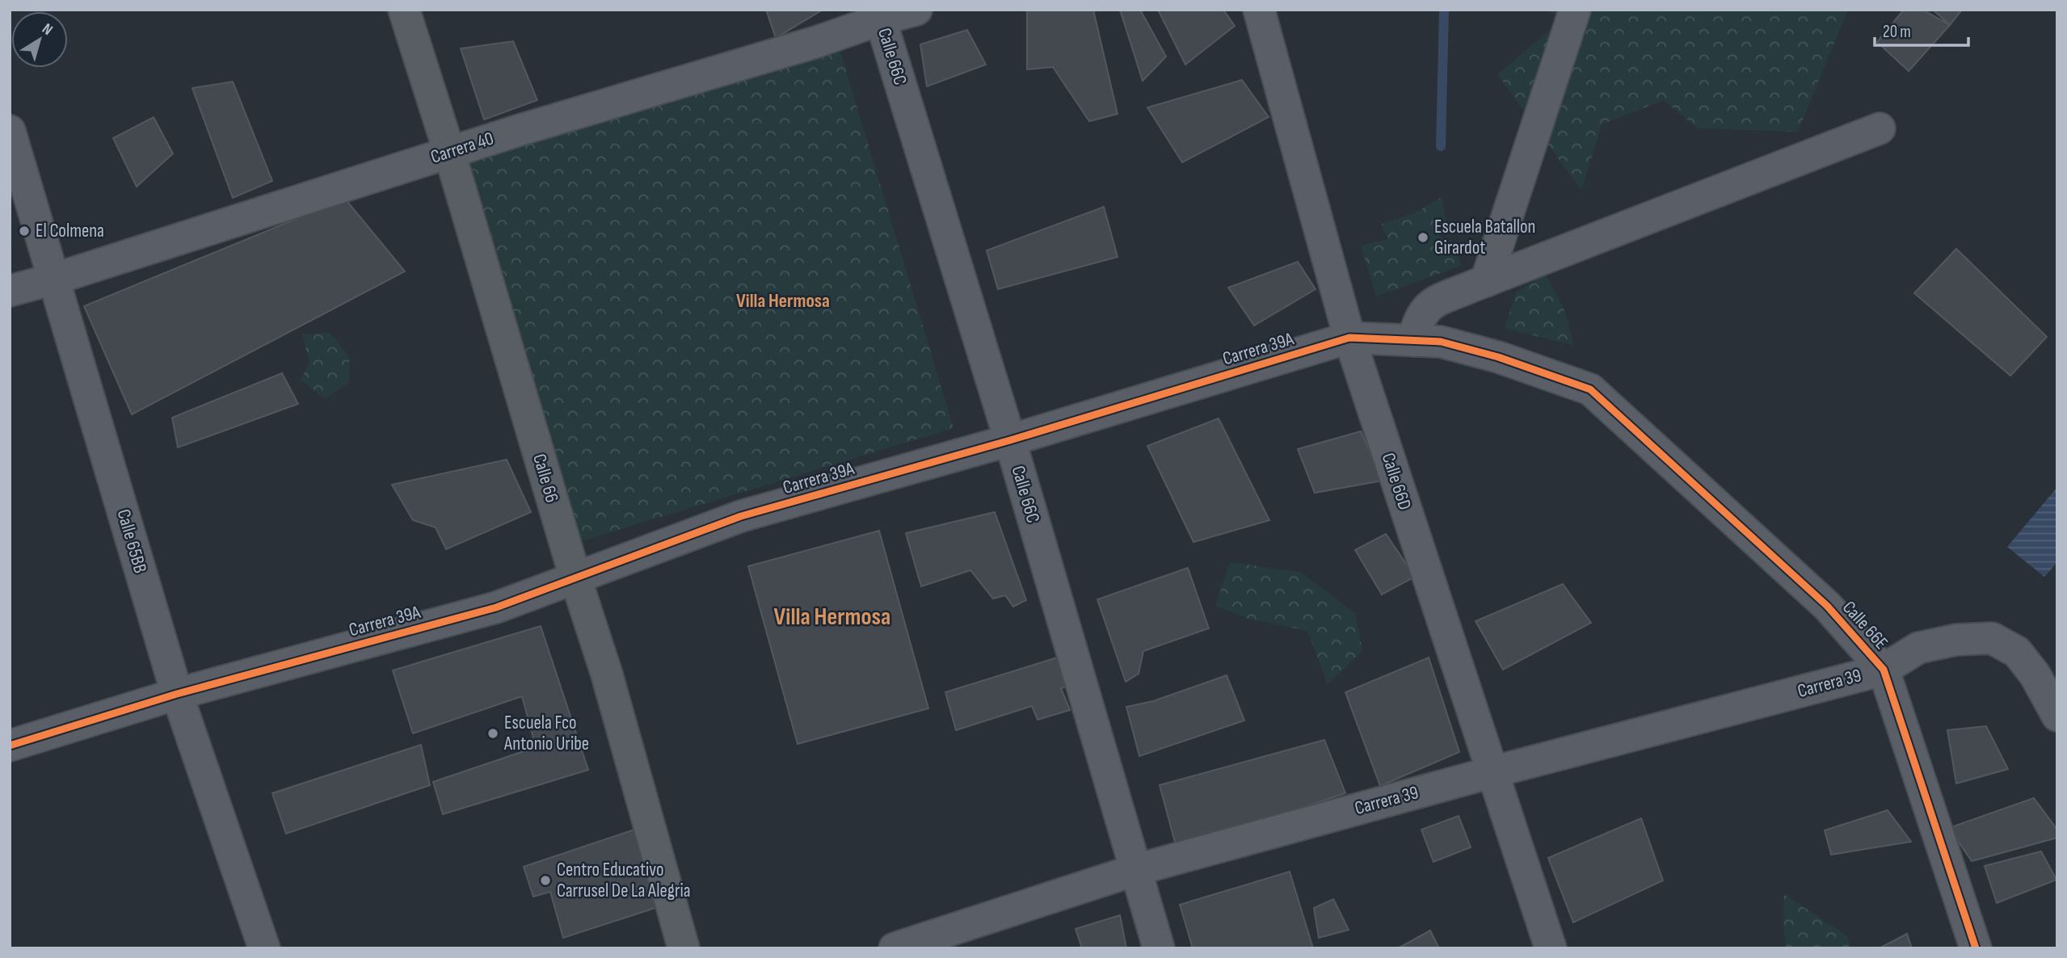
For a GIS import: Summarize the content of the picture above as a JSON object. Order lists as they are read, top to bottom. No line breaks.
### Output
{"streets":{"street":["Calle 66C","Carrera 40","Carrera 39A","Calle 66","Calle 66D","Calle 65BB","Calle 66E","Carrera 39"]},"crossings":[["Calle 66C","Carrera 40"],["Calle 66C","Carrera 39A"],["Calle 66C","Carrera 39"],["Carrera 40","Calle 66"],["Carrera 40","Calle 65BB"],["Carrera 39A","Calle 66"],["Carrera 39A","Calle 66D"],["Carrera 39A","Calle 65BB"],["Carrera 39A","Calle 66E"],["Calle 66D","Carrera 39"],["Calle 66E","Carrera 39"]],"districts":["Villa Hermosa","Villa Hermosa"],"places":["El Colmena","Escuela Batallon Girardot","Escuela Fco Antonio Uribe","Centro Educativo Carrusel De La Alegria"],"scale_bar":"20 m","north":"top right"}
